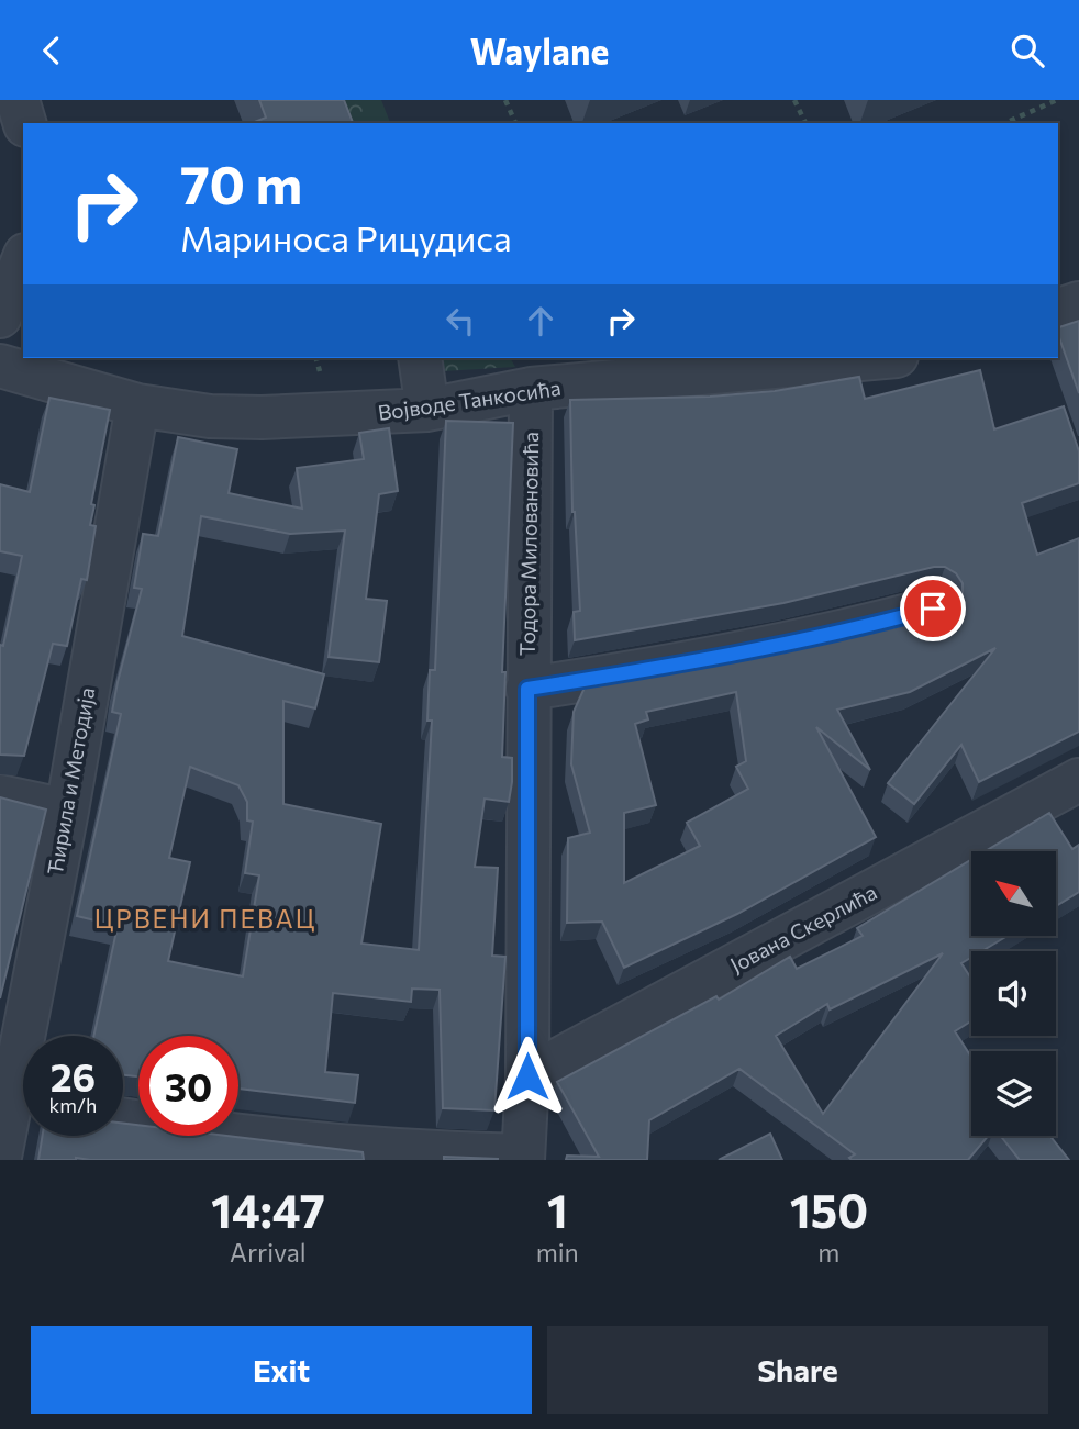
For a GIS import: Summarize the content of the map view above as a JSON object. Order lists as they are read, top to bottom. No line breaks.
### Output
{"streets":{"street":["Војводе Танкосића","Тодора Миловановића","Ћирила и Методија","Јована Скерлића"]},"crossings":[["Војводе Танкосића","Тодора Миловановића"],["Војводе Танкосића","Ћирила и Методија"],["Тодора Миловановића","Јована Скерлића"]],"districts":["ЦРВЕНИ ПЕВАЦ"],"north":"top left","page":{"header":"Waylane","turn":["70 m","Мариноса Рицудиса"],"speed":"26 km/h","limit":"30","eta":["14:47","Arrival","1","min","150","m"],"buttons":["Exit","Share"]}}
